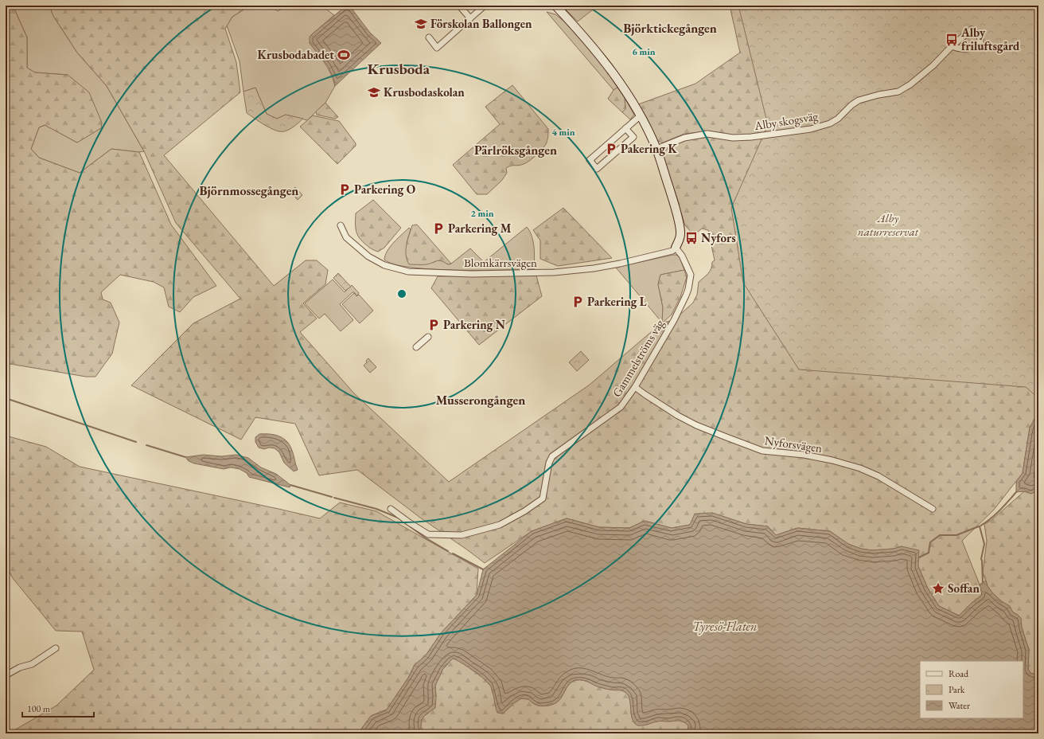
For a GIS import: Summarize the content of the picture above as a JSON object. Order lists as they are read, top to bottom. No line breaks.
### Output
{"streets":{"street":["Alby skogsväg","Blomkärrsvägen","Gammelströms väg","Nyforsvägen"]},"crossings":[["Blomkärrsvägen","Gammelströms väg"],["Gammelströms väg","Nyforsvägen"]],"districts":["Björktickegången","Krusboda","Pärlröksgången","Björnmossegången","Musserongången"],"water":["Tyresö-Flaten"],"parks":["Alby naturreservat"],"places":{"school or university":["Förskolan Ballongen","Krusbodaskolan"],"bus stop":["Alby friluftsgård","Nyfors"],"sports":["Krusbodabadet"],"parking":["Pakering K","Parkering O","Parkering M","Parkering L","Parkering N"],"place":["Soffan"]},"legend":["Road","Park","Water"],"scale_bar":"100 m","rings":["6 min","4 min","2 min"]}
